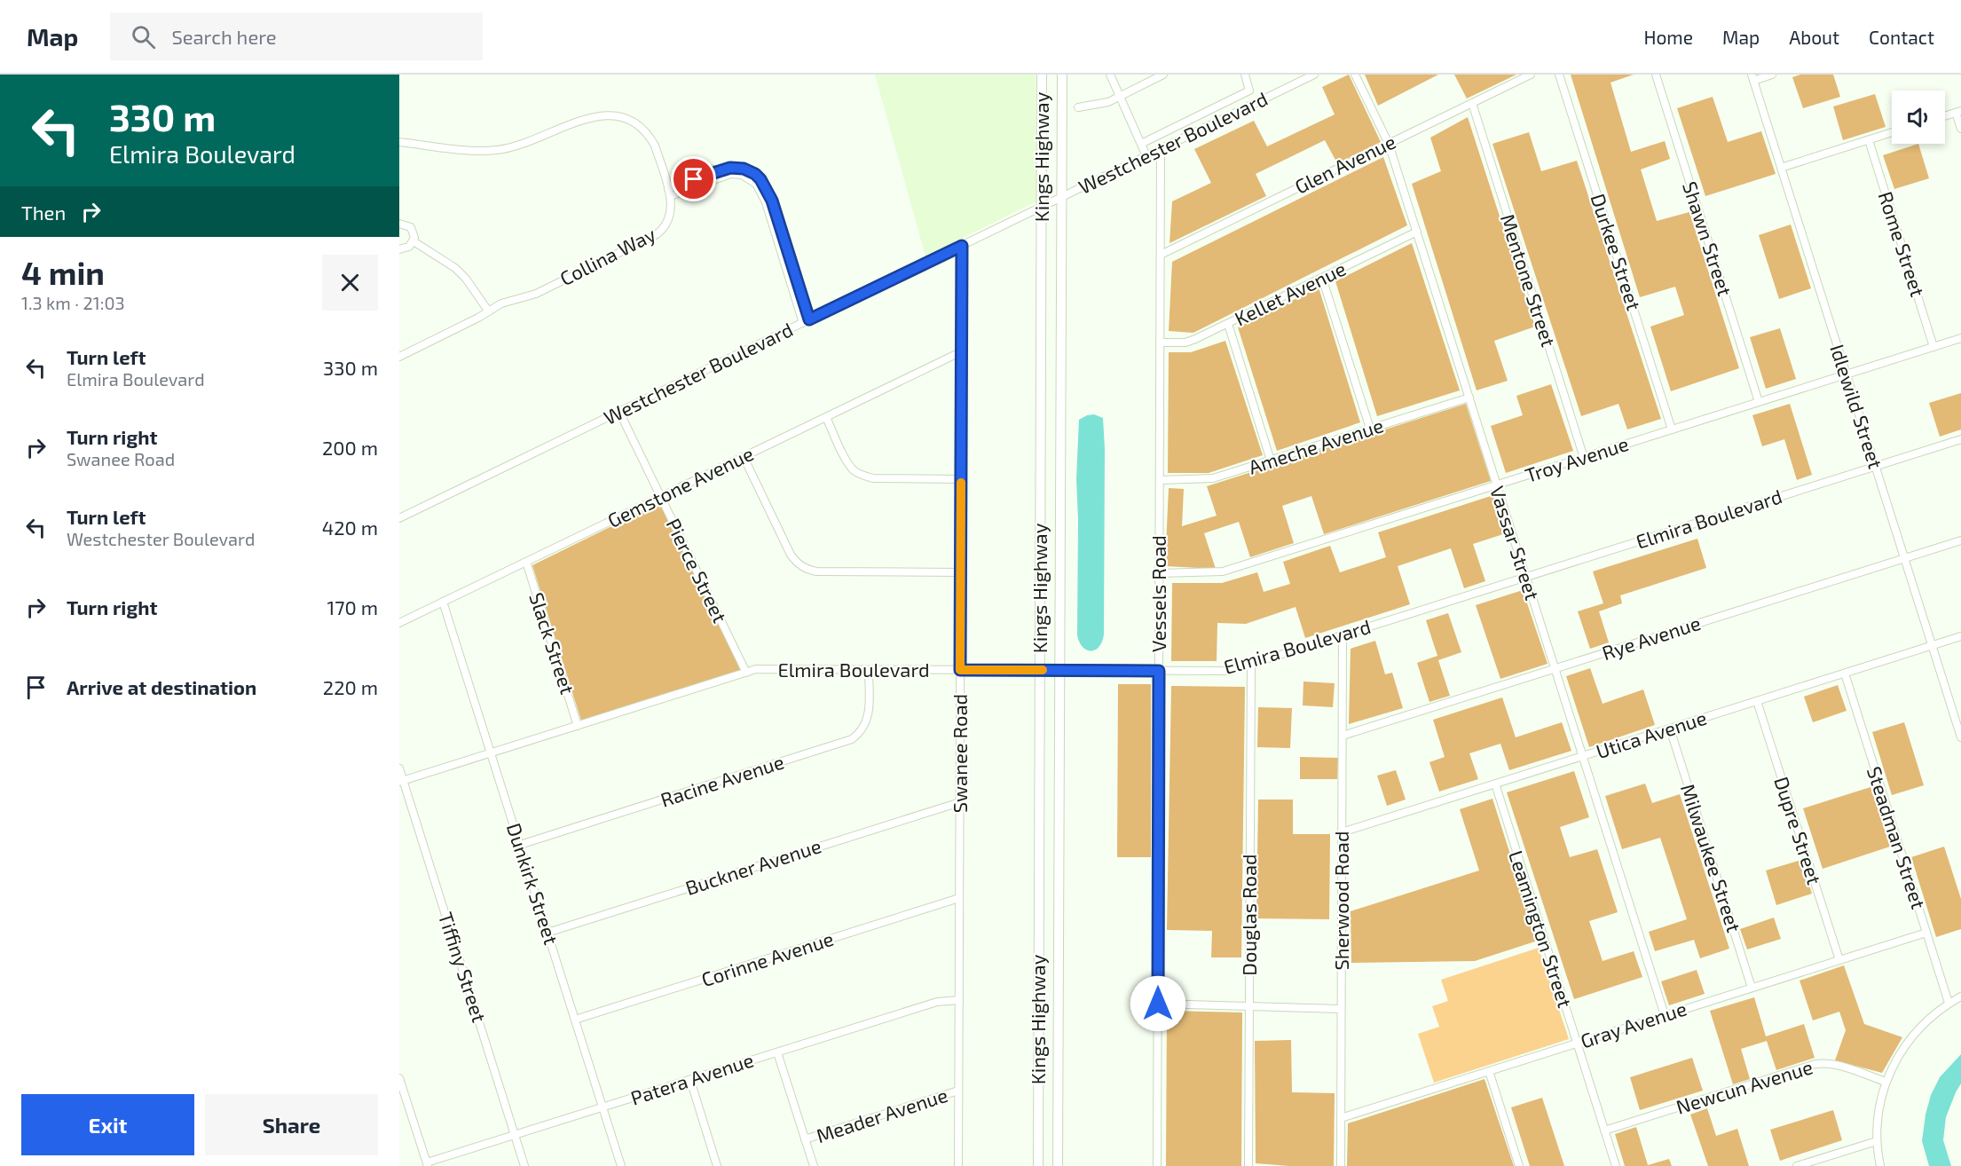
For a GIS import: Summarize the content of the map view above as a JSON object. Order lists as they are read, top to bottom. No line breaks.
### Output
{"streets":{"main road":["Kings Highway"],"street":["Westchester Boulevard","Glen Avenue","Shawn Street","Rome Street","Durkee Street","Collina Way","Mentone Street","Kellet Avenue","Idlewild Street","Ameche Avenue","Troy Avenue","Gemstone Avenue","Elmira Boulevard","Vassar Street","Pierce Street","Vessels Road","Rye Avenue","Slack Street","Utica Avenue","Swanee Road","Racine Avenue","Dupre Street","Steadman Street","Milwaukee Street","Buckner Avenue","Dunkirk Street","Sherwood Road","Douglas Road","Leamington Street","Corinne Avenue","Tiffiny Street","Gray Avenue","Patera Avenue","Newcun Avenue","Meader Avenue"]},"crossings":[["Westchester Boulevard","Kings Highway"],["Westchester Boulevard","Pierce Street"],["Westchester Boulevard","Vessels Road"],["Westchester Boulevard","Swanee Road"],["Kings Highway","Elmira Boulevard"],["Glen Avenue","Mentone Street"],["Glen Avenue","Vassar Street"],["Glen Avenue","Vessels Road"],["Shawn Street","Troy Avenue"],["Rome Street","Troy Avenue"],["Durkee Street","Troy Avenue"],["Mentone Street","Troy Avenue"],["Kellet Avenue","Vassar Street"],["Kellet Avenue","Vessels Road"],["Idlewild Street","Troy Avenue"],["Idlewild Street","Elmira Boulevard"],["Idlewild Street","Rye Avenue"],["Idlewild Street","Utica Avenue"],["Ameche Avenue","Vassar Street"],["Ameche Avenue","Vessels Road"],["Troy Avenue","Vassar Street"],["Troy Avenue","Vessels Road"],["Gemstone Avenue","Pierce Street"],["Gemstone Avenue","Slack Street"],["Gemstone Avenue","Swanee Road"],["Gemstone Avenue","Dunkirk Street"],["Elmira Boulevard","Vassar Street"],["Elmira Boulevard","Pierce Street"],["Elmira Boulevard","Vessels Road"],["Elmira Boulevard","Slack Street"],["Elmira Boulevard","Swanee Road"],["Elmira Boulevard","Racine Avenue"],["Elmira Boulevard","Dunkirk Street"],["Elmira Boulevard","Sherwood Road"],["Elmira Boulevard","Douglas Road"],["Elmira Boulevard","Tiffiny Street"],["Vassar Street","Rye Avenue"],["Vassar Street","Utica Avenue"],["Vassar Street","Gray Avenue"],["Rye Avenue","Sherwood Road"],["Utica Avenue","Dupre Street"],["Utica Avenue","Steadman Street"],["Utica Avenue","Milwaukee Street"],["Utica Avenue","Sherwood Road"],["Utica Avenue","Leamington Street"],["Swanee Road","Buckner Avenue"],["Swanee Road","Corinne Avenue"],["Swanee Road","Patera Avenue"],["Swanee Road","Meader Avenue"],["Racine Avenue","Dunkirk Street"],["Dupre Street","Gray Avenue"],["Steadman Street","Gray Avenue"],["Milwaukee Street","Gray Avenue"],["Buckner Avenue","Dunkirk Street"],["Dunkirk Street","Corinne Avenue"],["Dunkirk Street","Patera Avenue"],["Sherwood Road","Gray Avenue"],["Leamington Street","Gray Avenue"],["Leamington Street","Newcun Avenue"],["Tiffiny Street","Patera Avenue"]],"page":{"header":"Map","search":"Search here","nav":["Home","Map","About","Contact"],"turn":["330 m","Elmira Boulevard"],"then":"Then","heading":["4 min","1.3 km · 21:03"],"list":[{"name":"Turn left","note":"Elmira Boulevard","value":"330 m"},{"name":"Turn right","note":"Swanee Road","value":"200 m"},{"name":"Turn left","note":"Westchester Boulevard","value":"420 m"},{"name":"Turn right","value":"170 m"},{"name":"Arrive at destination","value":"220 m"}],"buttons":["Exit","Share"]}}
